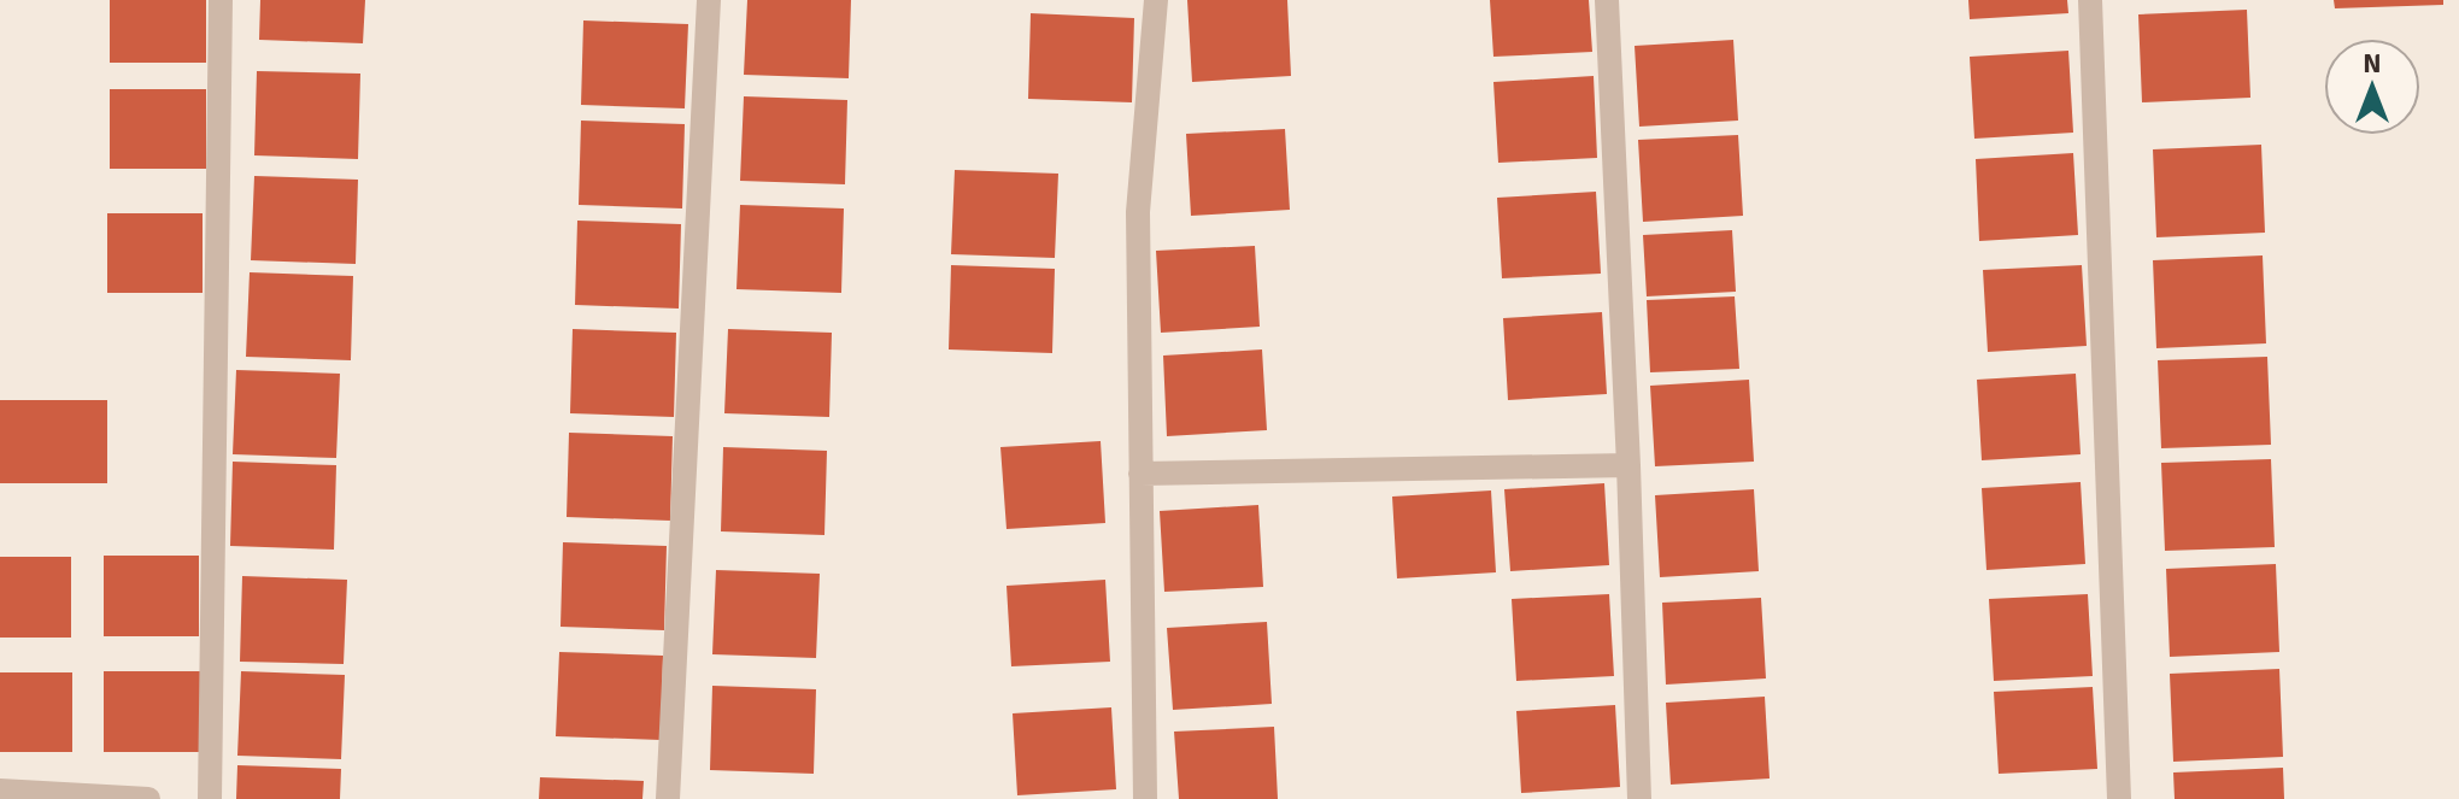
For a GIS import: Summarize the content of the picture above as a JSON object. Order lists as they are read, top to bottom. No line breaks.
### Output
{"north":"top"}
